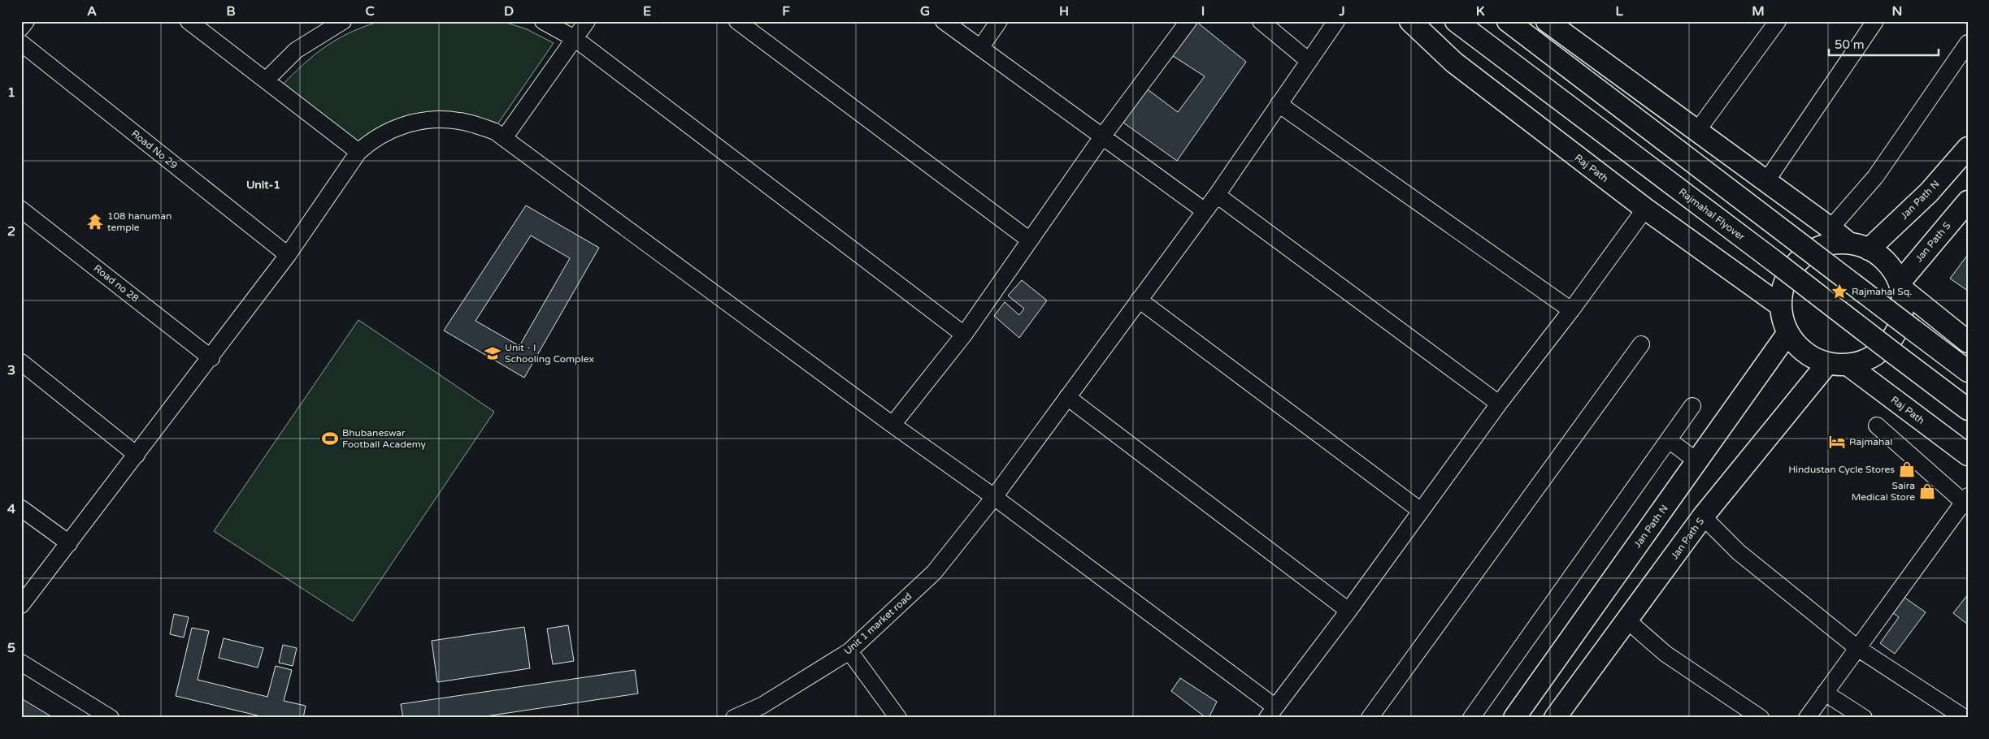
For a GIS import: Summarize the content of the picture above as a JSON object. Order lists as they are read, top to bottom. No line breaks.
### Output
{"streets":{"main road":["Raj Path","Jan Path N","Rajmahal Flyover","Jan Path S"],"street":["Road No 29","Road no 28","Unit 1 market road"]},"crossings":[["Raj Path","Jan Path N"],["Raj Path","Jan Path S"],["Jan Path N","Jan Path S"]],"districts":["Unit-1"],"places":{"temple":["108 hanuman temple"],"place":["Rajmahal Sq."],"school or university":["Unit - I Schooling Complex"],"sports":["Bhubaneswar Football Academy"],"hotel":["Rajmahal"],"shop":["Hindustan Cycle Stores","Saira Medical Store"]},"scale_bar":"50 m","grid":{"columns":["A","B","C","D","E","F","G","H","I","J","K","L","M","N"],"rows":["1","2","3","4","5"]}}
